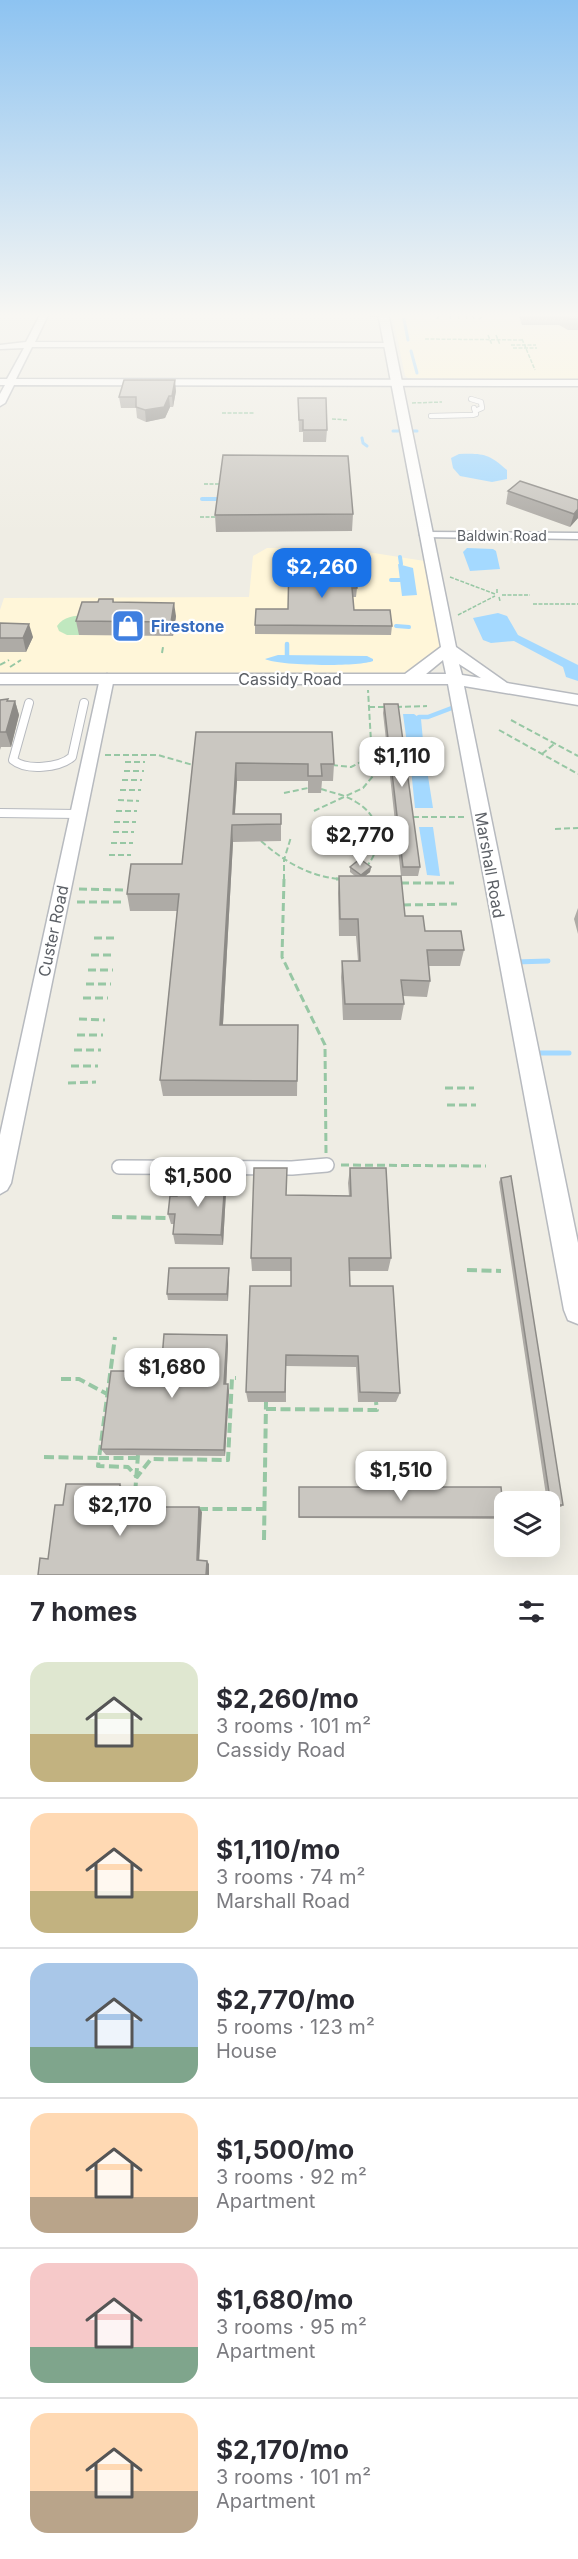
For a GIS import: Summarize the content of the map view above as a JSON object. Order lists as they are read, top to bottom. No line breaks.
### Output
{"streets":{"street":["Baldwin Road","Cassidy Road","Marshall Road","Custer Road"]},"crossings":[["Baldwin Road","Marshall Road"],["Cassidy Road","Marshall Road"],["Cassidy Road","Custer Road"]],"places":{"shop":["Firestone"]},"page":{"price":["$2,260","$1,110","$2,770","$1,500","$1,680","$1,510","$2,170"],"heading":"7 homes","list":[{"name":"$2,260/mo","note":"3 rooms · 101 m² · Cassidy Road"},{"name":"$1,110/mo","note":"3 rooms · 74 m² · Marshall Road"},{"name":"$2,770/mo","note":"5 rooms · 123 m² · House"},{"name":"$1,500/mo","note":"3 rooms · 92 m² · Apartment"},{"name":"$1,680/mo","note":"3 rooms · 95 m² · Apartment"},{"name":"$2,170/mo","note":"3 rooms · 101 m² · Apartment"}]}}
